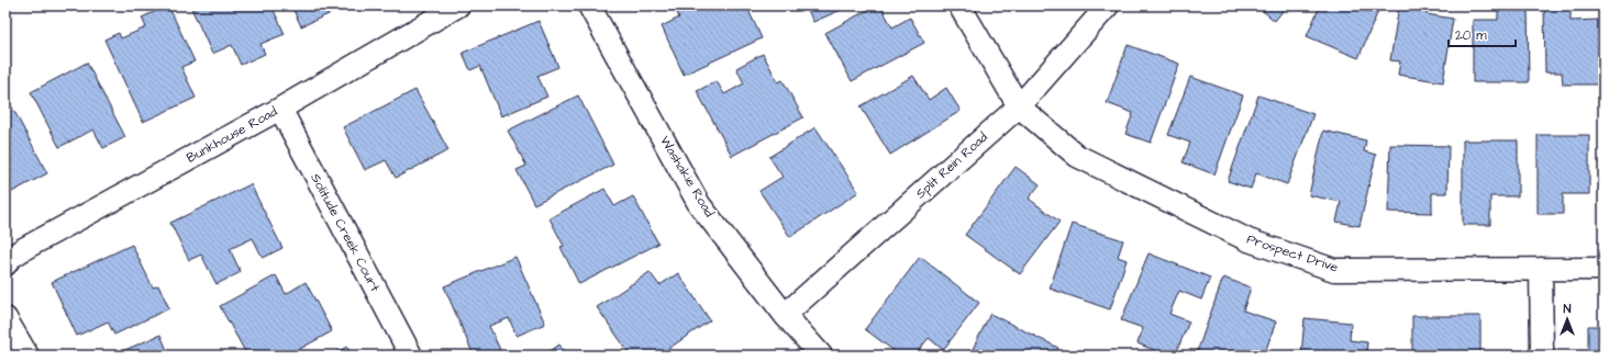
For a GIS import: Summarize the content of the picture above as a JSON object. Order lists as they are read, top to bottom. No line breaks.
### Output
{"streets":{"street":["Bunkhouse Road","Split Rein Road","Washakie Road","Solitude Creek Court","Prospect Drive"]},"crossings":[["Bunkhouse Road","Solitude Creek Court"],["Split Rein Road","Washakie Road"],["Split Rein Road","Prospect Drive"]],"scale_bar":"20 m","north":"top"}
